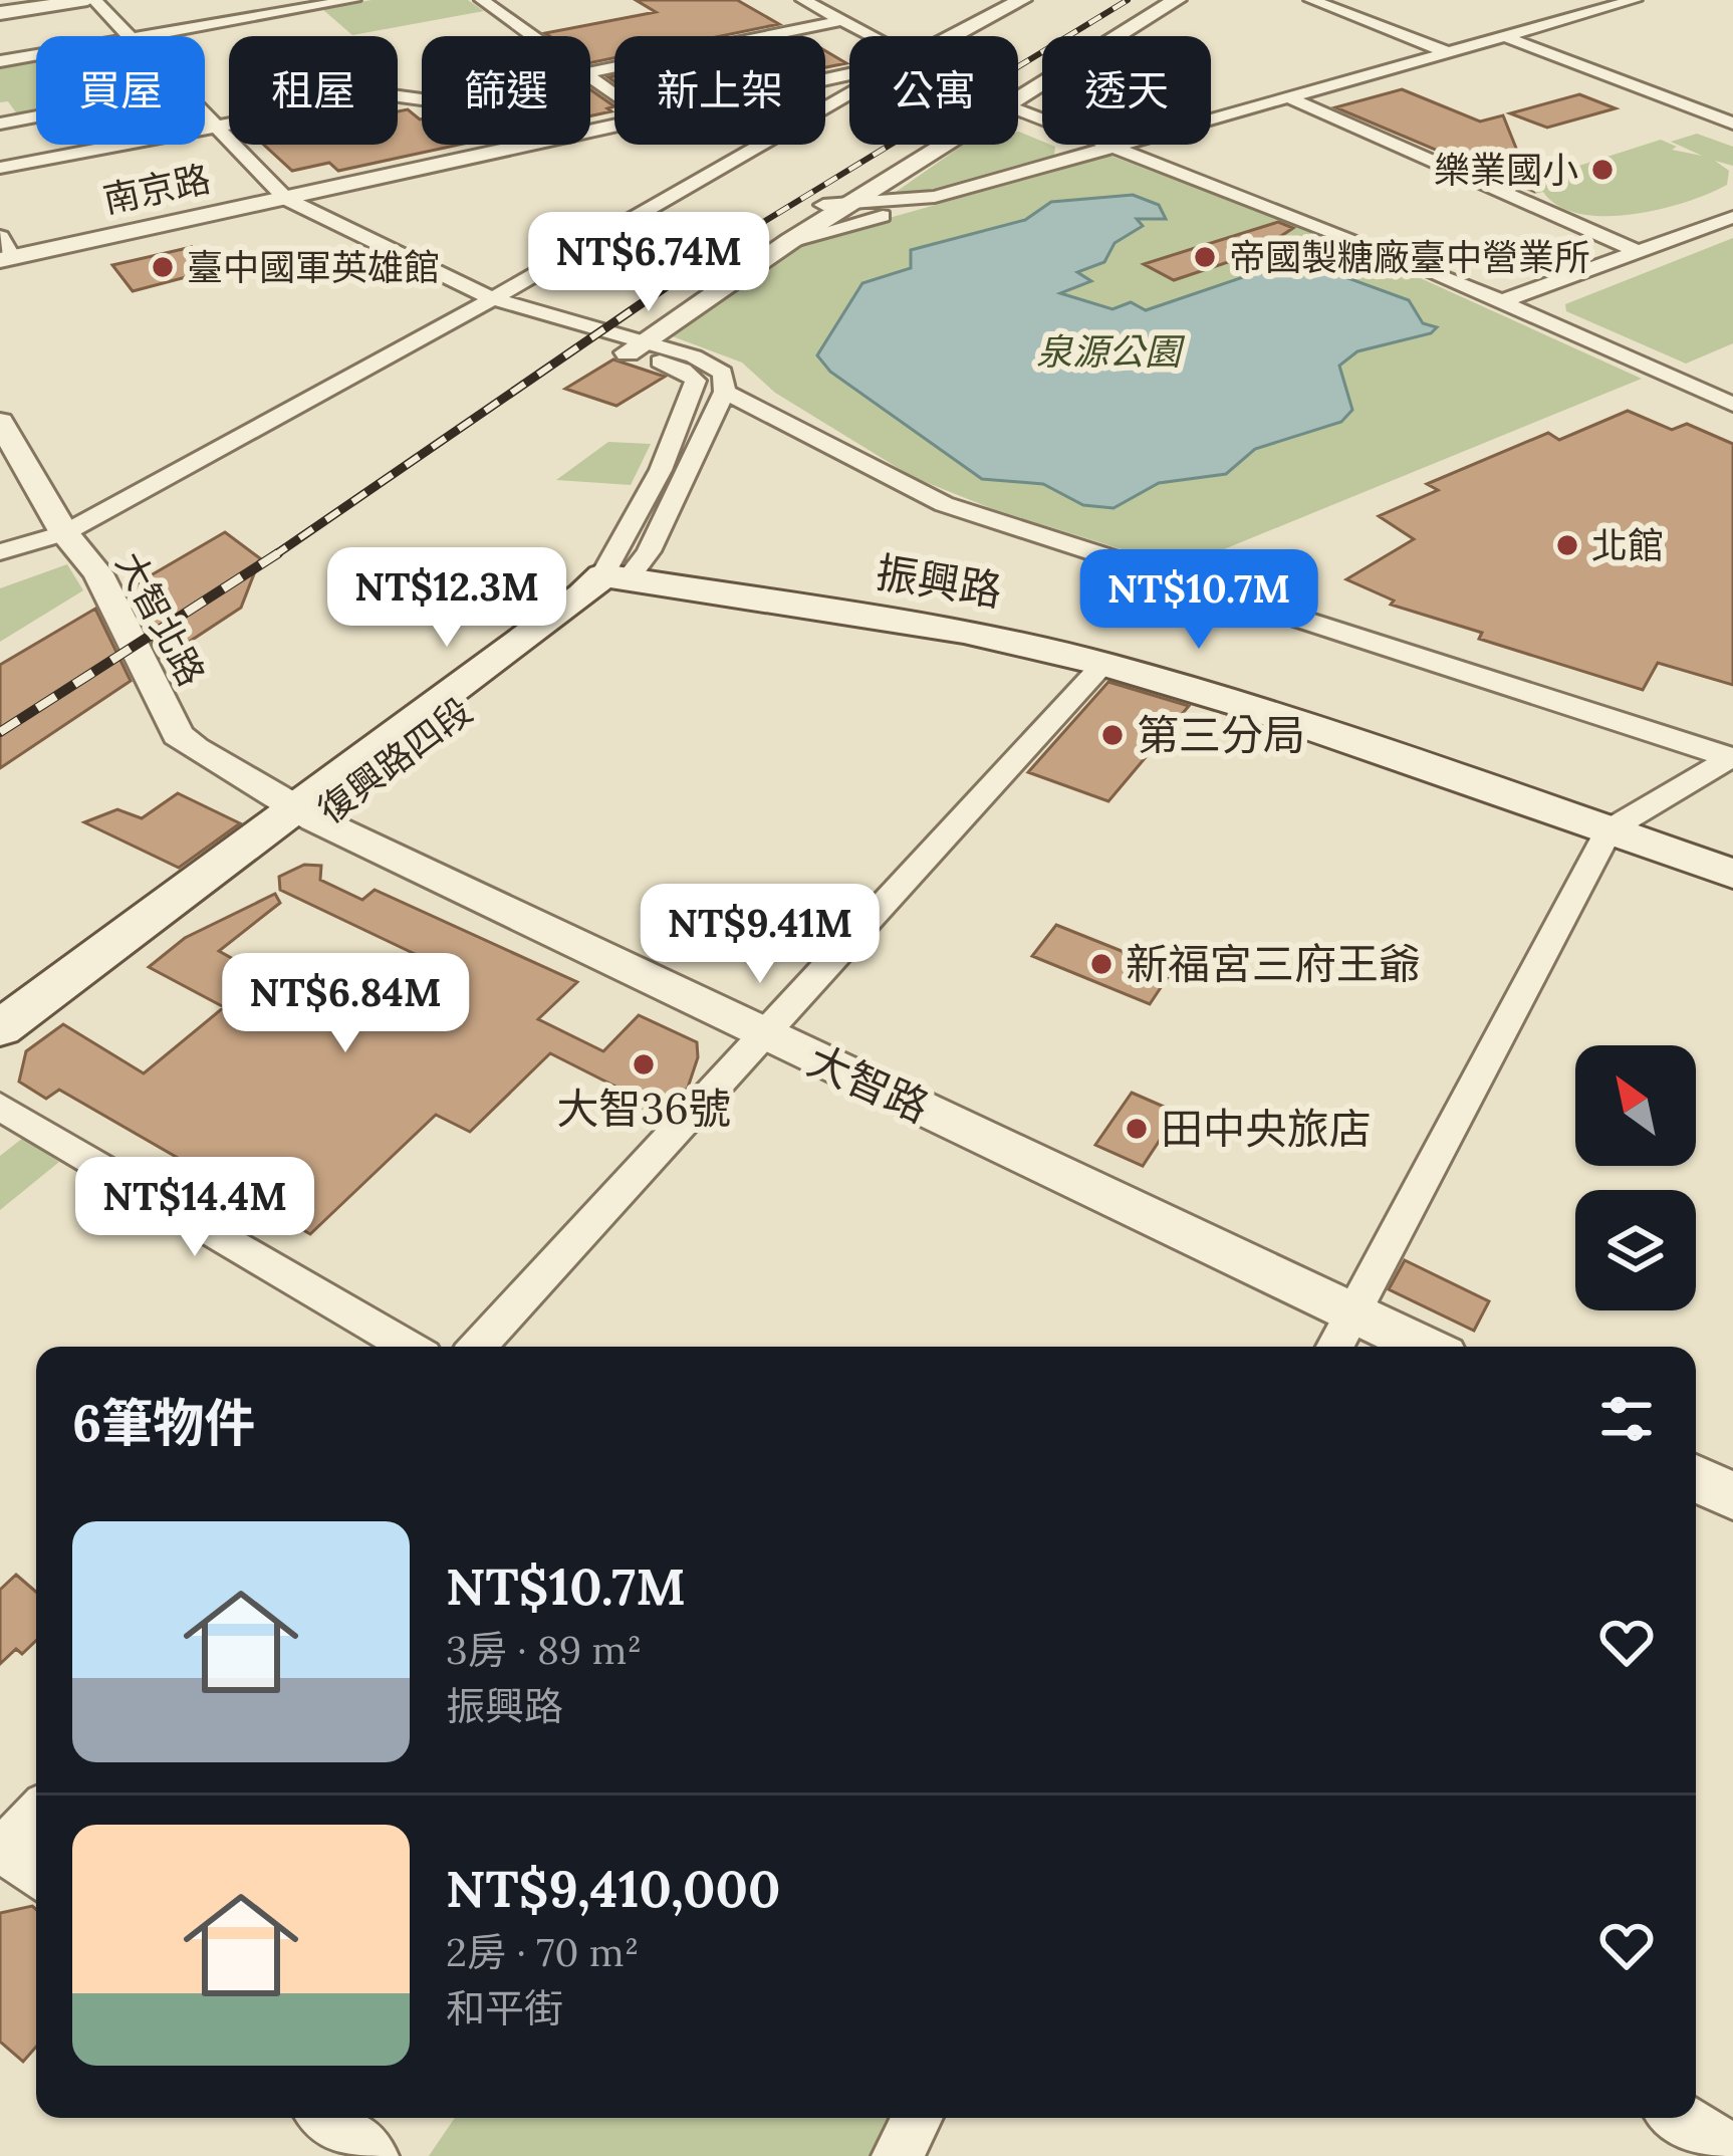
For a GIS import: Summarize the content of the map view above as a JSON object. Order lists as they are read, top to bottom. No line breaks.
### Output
{"streets":{"main road":["振興路","復興路四段"],"street":["南京路","大智北路","大智路"]},"crossings":[["南京路","復興路四段"],["振興路","復興路四段"],["大智北路","復興路四段"],["大智北路","大智路"],["復興路四段","大智路"]],"parks":["泉源公園"],"places":["樂業國小","帝國製糖廠臺中營業所","臺中國軍英雄館","北館","第三分局","新福宮三府王爺","大智36號","田中央旅店"],"north":"top left","page":{"chip":["買屋","租屋","篩選","新上架","公寓","透天"],"price":["NT$6.74M","NT$12.3M","NT$10.7M","NT$9.41M","NT$6.84M","NT$14.4M"],"heading":"6筆物件","list":[{"name":"NT$10.7M","note":"3房 · 89 m² · 振興路"},{"name":"NT$9,410,000","note":"2房 · 70 m² · 和平街"}]}}
